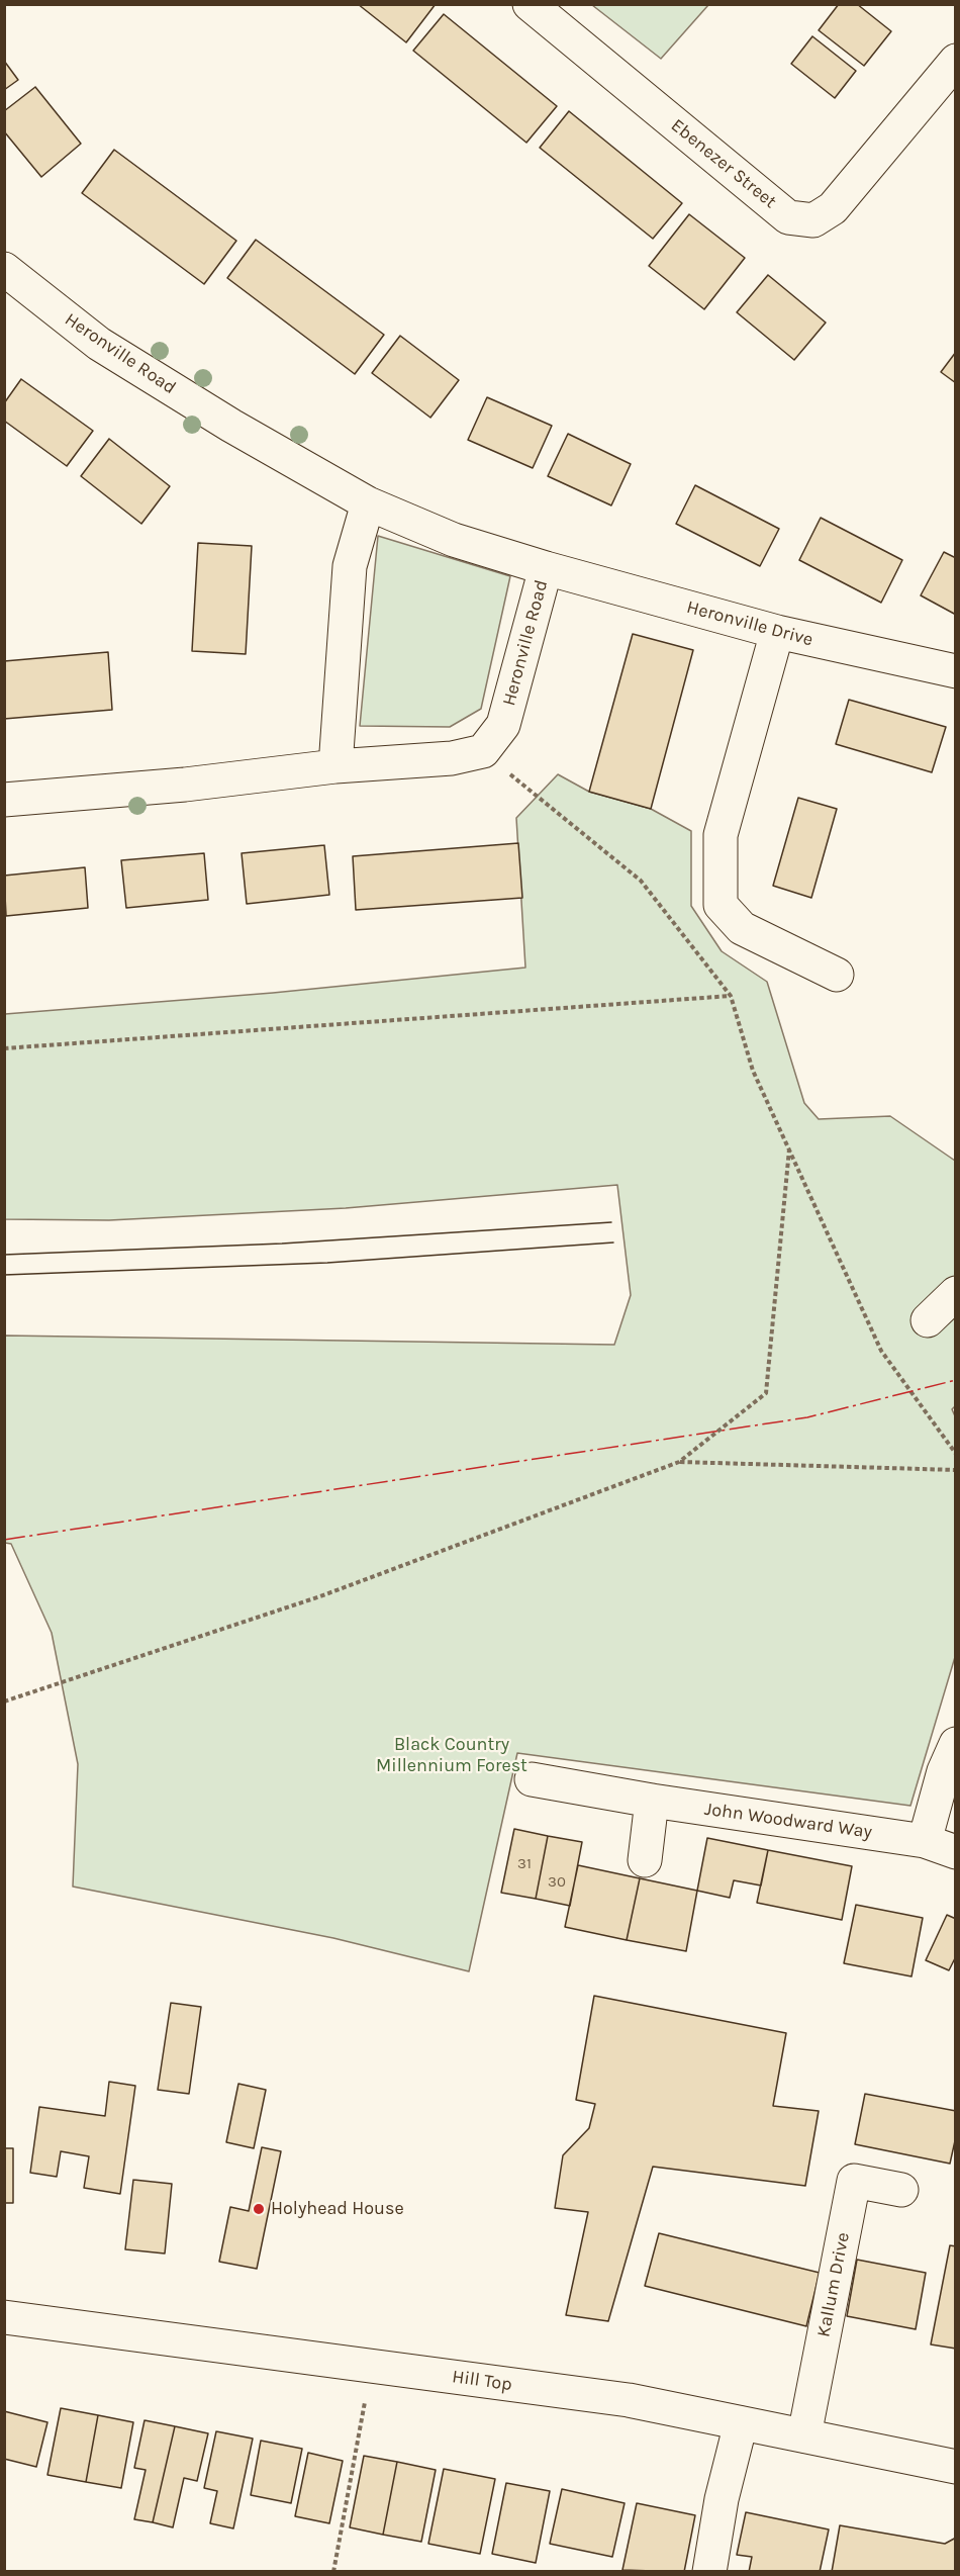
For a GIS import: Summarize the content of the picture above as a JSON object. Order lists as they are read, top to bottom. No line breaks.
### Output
{"streets":{"street":["Ebenezer Street","Heronville Road","Heronville Drive","John Woodward Way","Kallum Drive","Hill Top"]},"crossings":[["Heronville Road","Heronville Drive"],["Kallum Drive","Hill Top"]],"parks":["Black Country Millennium Forest"],"places":["Holyhead House"],"house_numbers":["31","30"]}
